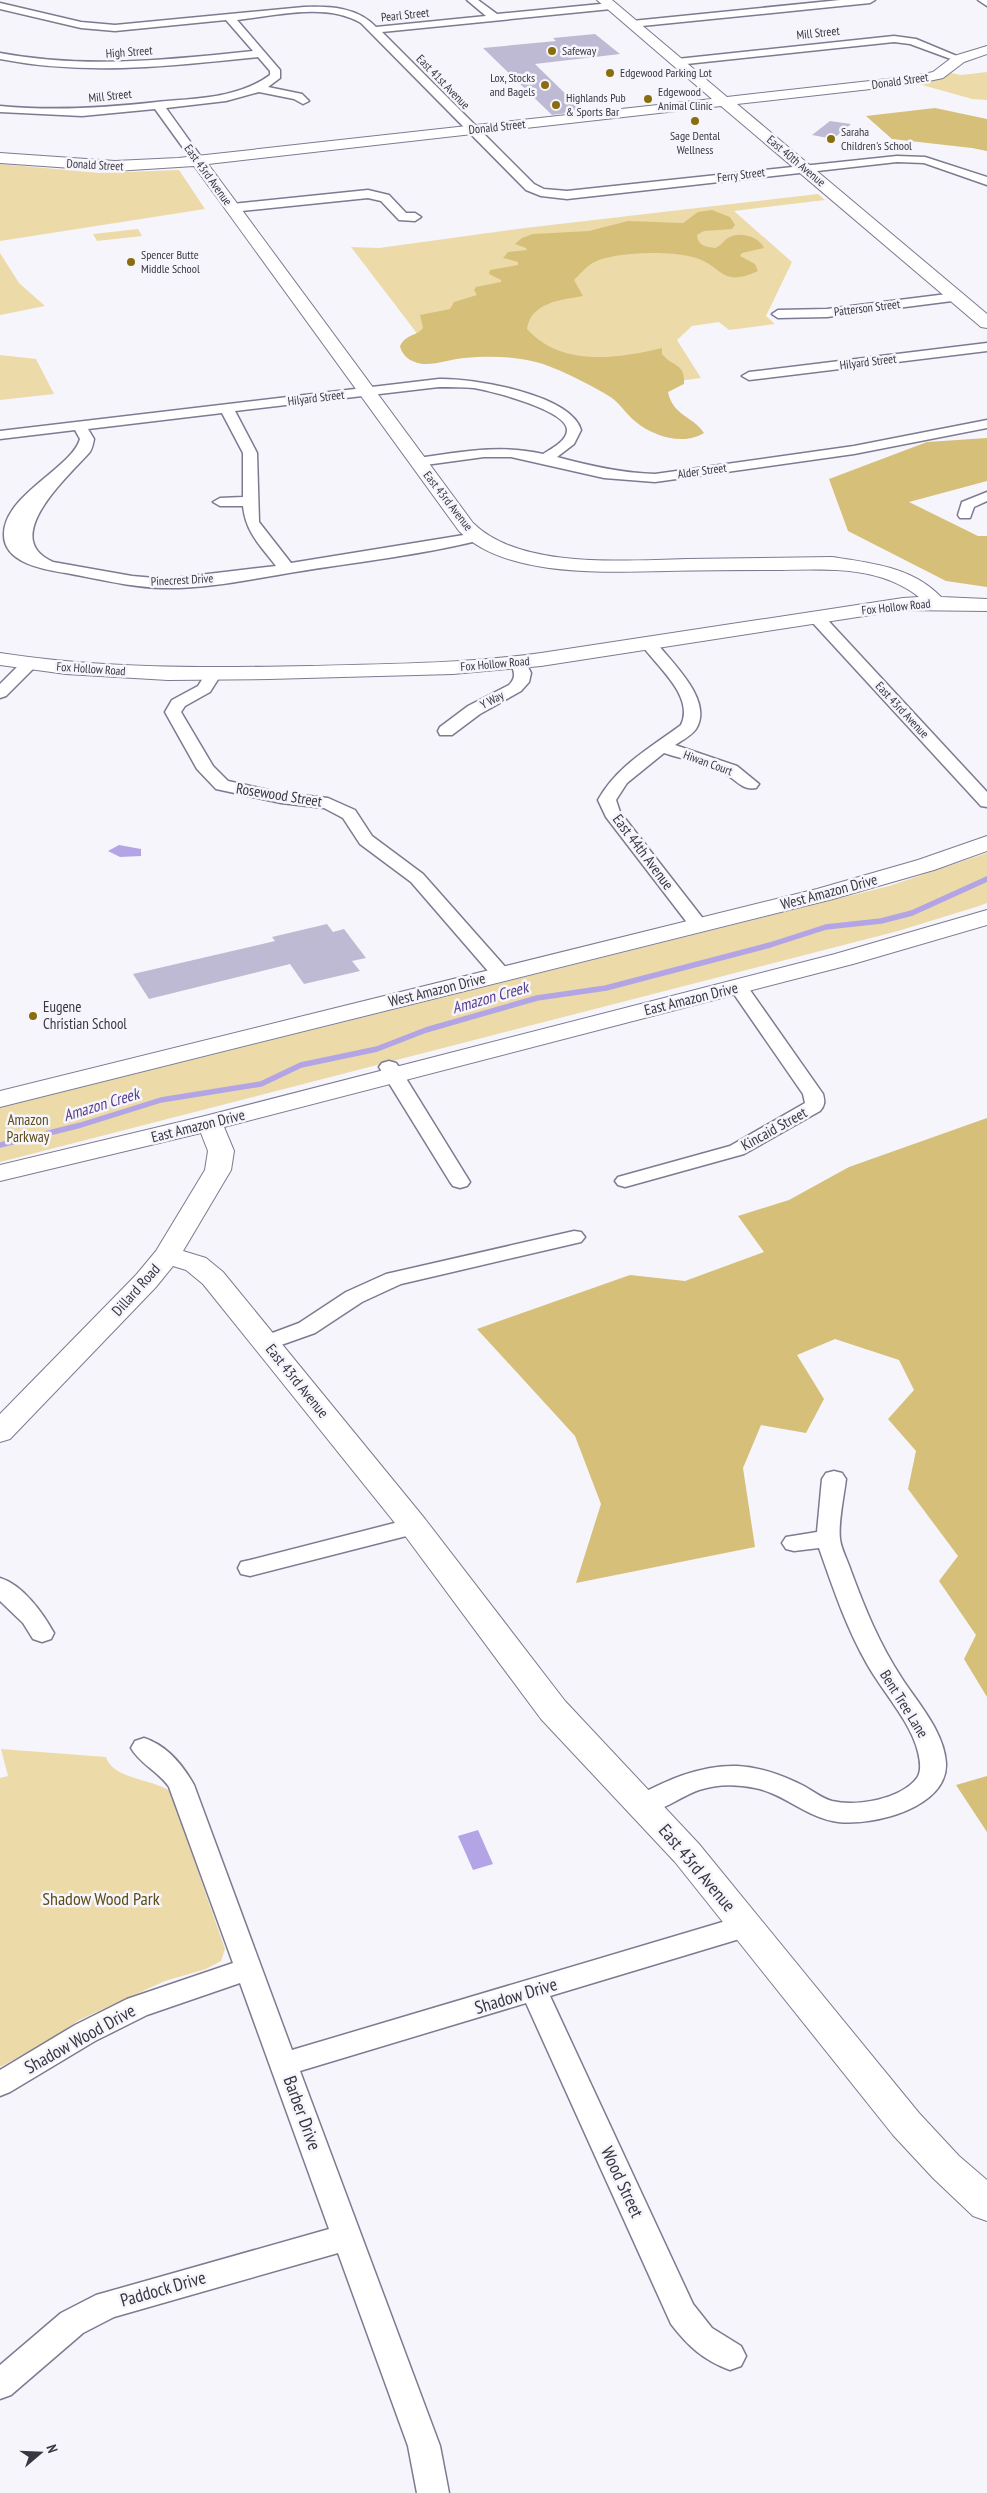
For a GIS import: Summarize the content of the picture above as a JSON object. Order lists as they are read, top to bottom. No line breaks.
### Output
{"streets":{"street":["Pearl Street","Mill Street","High Street","Donald Street","East 41st Avenue","East 40th Avenue","East 43rd Avenue","Ferry Street","Patterson Street","Hilyard Street","Alder Street","Pinecrest Drive","Fox Hollow Road","Y Way","Hiwan Court","Rosewood Street","East 44th Avenue","West Amazon Drive","East Amazon Drive","Kincaid Street","Dillard Road","Bent Tree Lane","Shadow Drive","Shadow Wood Drive","Barber Drive","Wood Street","Paddock Drive"]},"crossings":[["Pearl Street","East 41st Avenue"],["Pearl Street","East 40th Avenue"],["Mill Street","Donald Street"],["Mill Street","East 40th Avenue"],["Mill Street","East 43rd Avenue"],["Donald Street","East 41st Avenue"],["Donald Street","East 40th Avenue"],["Donald Street","East 43rd Avenue"],["East 41st Avenue","Ferry Street"],["East 40th Avenue","Ferry Street"],["East 40th Avenue","Patterson Street"],["East 43rd Avenue","Hilyard Street"],["East 43rd Avenue","Alder Street"],["East 43rd Avenue","Pinecrest Drive"],["East 43rd Avenue","Fox Hollow Road"],["East 43rd Avenue","Dillard Road"],["East 43rd Avenue","Bent Tree Lane"],["East 43rd Avenue","Shadow Drive"],["Hilyard Street","Alder Street"],["Hilyard Street","Pinecrest Drive"],["Fox Hollow Road","Y Way"],["Fox Hollow Road","Rosewood Street"],["Fox Hollow Road","East 44th Avenue"],["Hiwan Court","East 44th Avenue"],["Rosewood Street","West Amazon Drive"],["East 44th Avenue","West Amazon Drive"],["East Amazon Drive","Kincaid Street"],["East Amazon Drive","Dillard Road"],["Shadow Drive","Barber Drive"],["Shadow Drive","Wood Street"],["Shadow Wood Drive","Barber Drive"],["Barber Drive","Paddock Drive"]],"water":["Amazon Creek"],"parks":["Amazon Parkway","Shadow Wood Park"],"places":["Safeway","Edgewood Parking Lot","Lox, Stocks and Bagels","Edgewood Animal Clinic","Highlands Pub & Sports Bar","Sage Dental Wellness","Saraha Children's School","Spencer Butte Middle School","Eugene Christian School"],"north":"right"}
